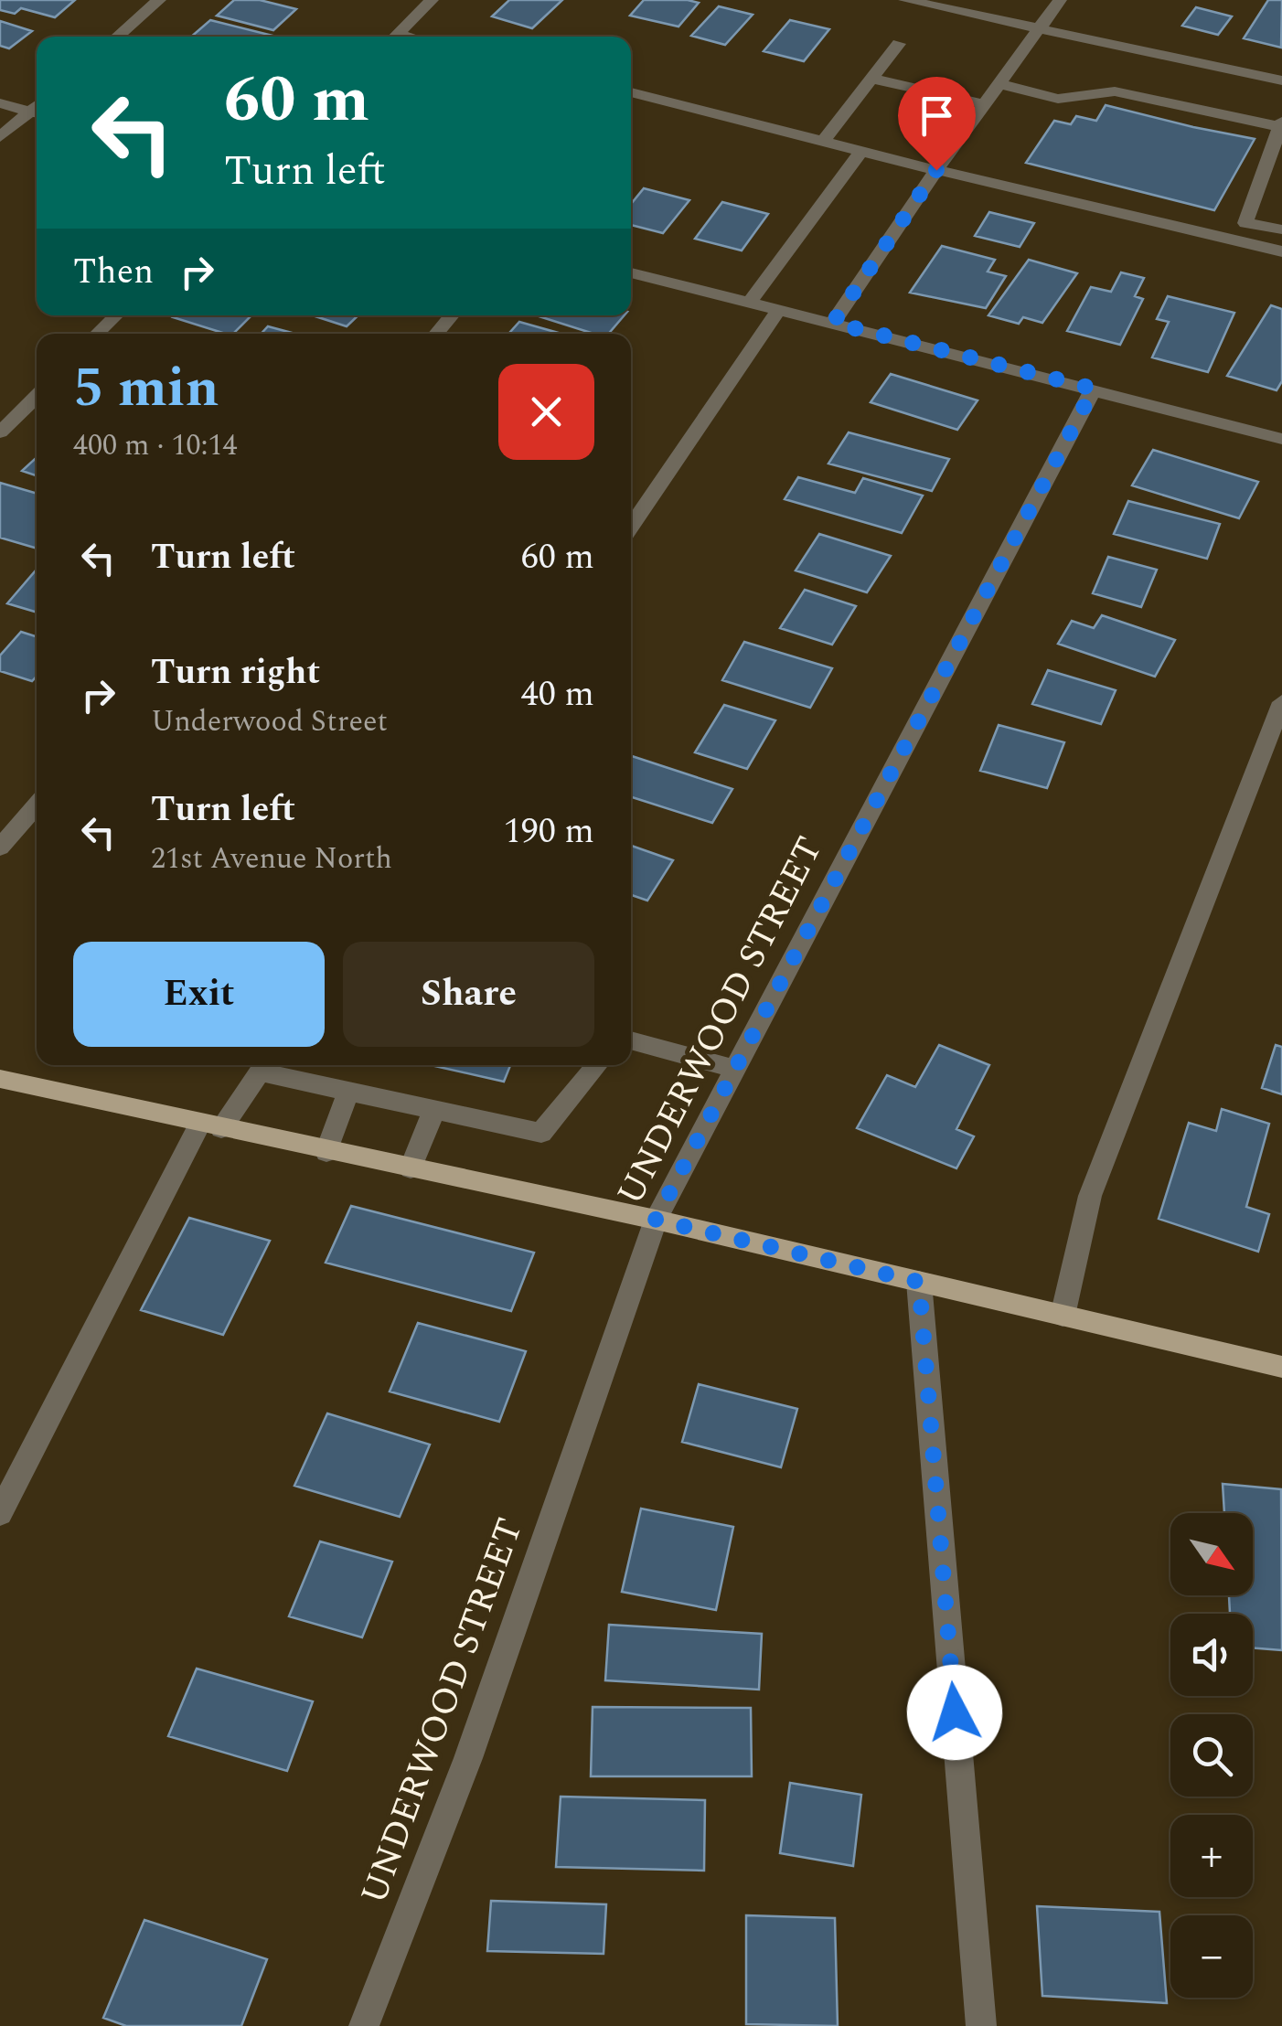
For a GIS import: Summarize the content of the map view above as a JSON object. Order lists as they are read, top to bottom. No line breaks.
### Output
{"streets":{"street":["UNDERWOOD STREET"]},"north":"bottom right","page":{"turn":["60 m","Turn left"],"then":"Then","heading":["5 min","400 m · 10:14"],"list":[{"name":"Turn left","value":"60 m"},{"name":"Turn right","note":"Underwood Street","value":"40 m"},{"name":"Turn left","note":"21st Avenue North","value":"190 m"}],"buttons":["Exit","Share"],"map_buttons":["+","−"]}}
